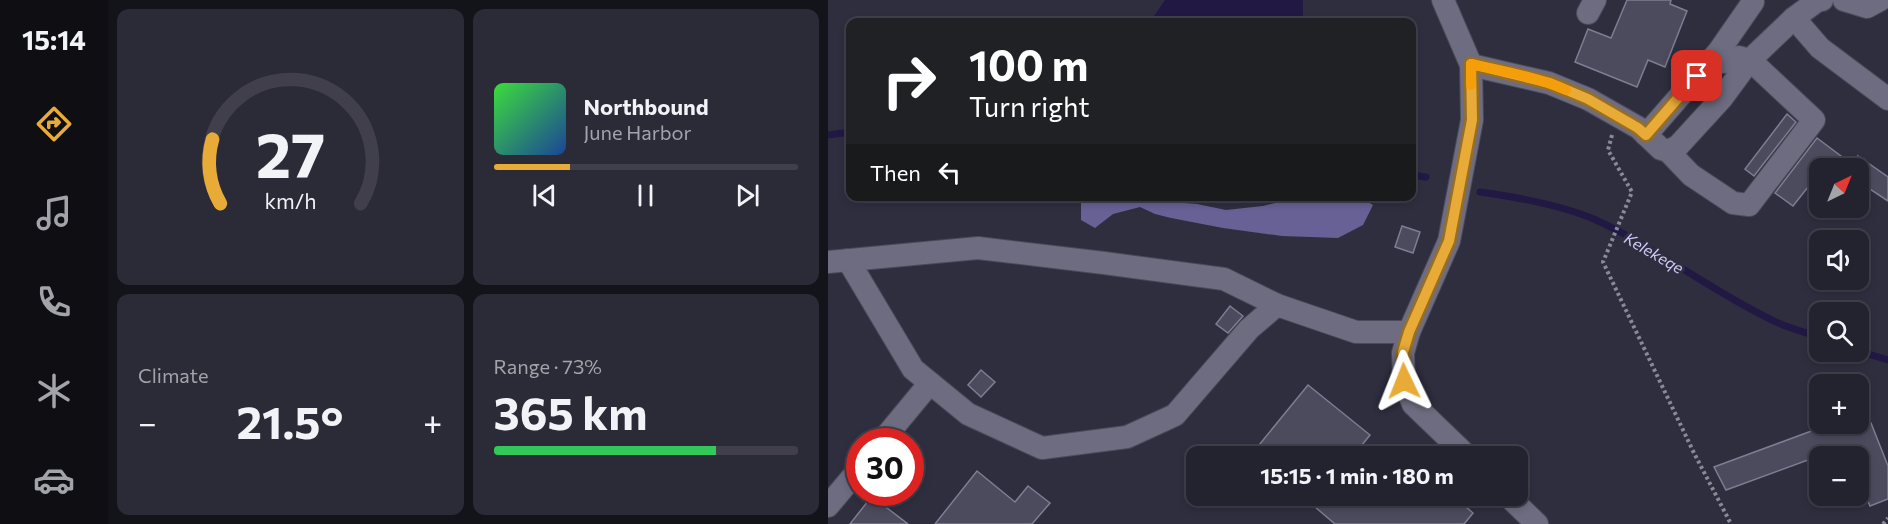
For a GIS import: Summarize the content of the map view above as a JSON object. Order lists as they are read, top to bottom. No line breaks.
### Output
{"water":["Kelekeqe"],"north":"top right","page":{"tabs":"15:14","turn":["100 m","Turn right"],"song":["Northbound","June Harbor"],"then":"Then","map_buttons":["+","−"],"tile":["Climate",["Range · 73%","365 km"]],"heat":["−","21.5°","+"],"limit":"30","trip":"15:15 · 1 min · 180 m","gauge":["27","km/h"]}}
